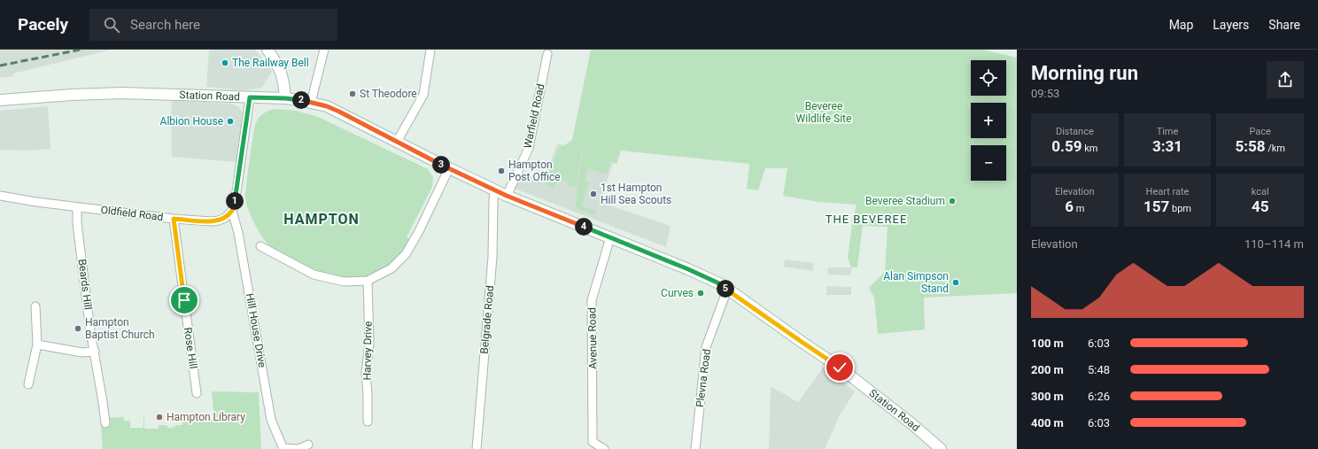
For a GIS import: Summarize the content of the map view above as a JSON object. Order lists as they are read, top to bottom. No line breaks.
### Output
{"streets":{"street":["Station Road","Warfield Road","Oldfield Road","Beards Hill","Belgrade Road","Hill House Drive","Avenue Road","Rose Hill","Harvey Drive","Plevna Road"]},"crossings":[["Station Road","Warfield Road"],["Station Road","Belgrade Road"],["Station Road","Avenue Road"],["Station Road","Plevna Road"],["Oldfield Road","Beards Hill"],["Oldfield Road","Hill House Drive"],["Oldfield Road","Rose Hill"]],"districts":["HAMPTON","THE BEVEREE"],"parks":["Beveree Wildlife Site"],"places":["The Railway Bell","St Theodore","Albion House","Hampton Post Office","1st Hampton Hill Sea Scouts","Beveree Stadium","Alan Simpson Stand","Curves","Hampton Baptist Church","Hampton Library"],"page":{"header":"Pacely","search":"Search here","nav":["Map","Layers","Share"],"heading":["Morning run","09:53"],"map_buttons":["+","−"],"pins":["2","3","1","4","5"],"stats":[["Distance","0.59 km"],["Time","3:31"],["Pace","5:58 /km"],["Elevation","6 m"],["Heart rate","157 bpm"],["kcal","45"]],"chart":["Elevation","110–114 m"],"list":[{"name":"100 m","note":"6:03"},{"name":"200 m","note":"5:48"},{"name":"300 m","note":"6:26"},{"name":"400 m","note":"6:03"}]}}
